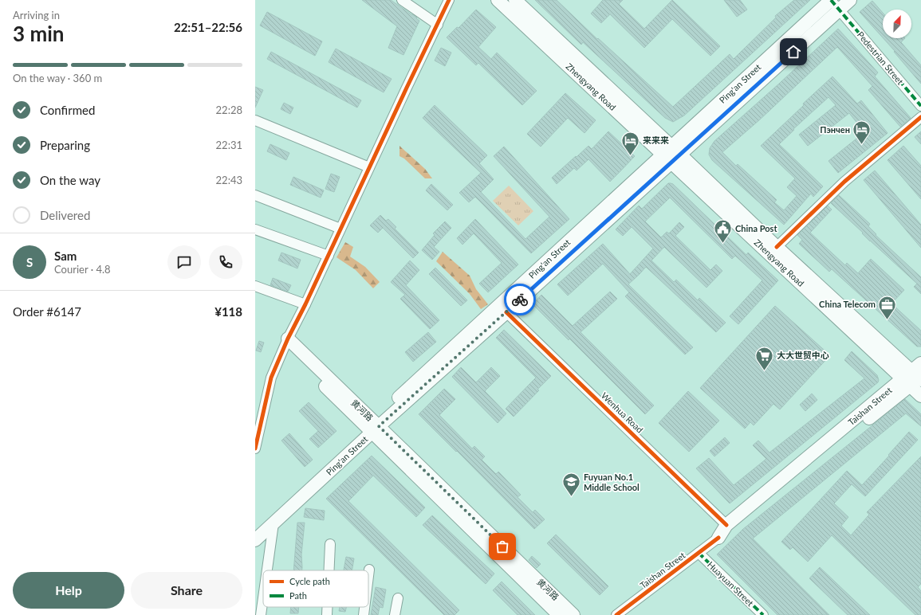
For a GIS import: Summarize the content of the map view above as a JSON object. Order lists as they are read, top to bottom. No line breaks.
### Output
{"streets":{"main road":["Ping'an Street","Zhengyang Road","Taishan Street","黄河路"],"street":["Pedestrian Street","Wenhua Road","Huayuan Street"]},"crossings":[["Pedestrian Street","Ping'an Street"],["Ping'an Street","Zhengyang Road"],["Ping'an Street","黄河路"],["Ping'an Street","Wenhua Road"],["Zhengyang Road","Taishan Street"],["Taishan Street","Wenhua Road"],["Taishan Street","Huayuan Street"]],"places":{"hotel":["Пэнчен","来来来"],"public building":["China Post"],"office":["China Telecom"],"supermarket":["大大世贸中心"],"school or university":["Fuyuan No.1 Middle School"]},"legend":["Cycle path","Path"],"north":"top right","page":{"heading":["3 min","Arriving in","22:51–22:56"],"panel":["Sam","Courier · 4.8","Order #6147","¥118"],"bar":"On the way · 360 m","list":[["Confirmed","22:28"],["Preparing","22:31"],["On the way","22:43"],"Delivered"],"round":"S","buttons":["Help","Share"]}}
